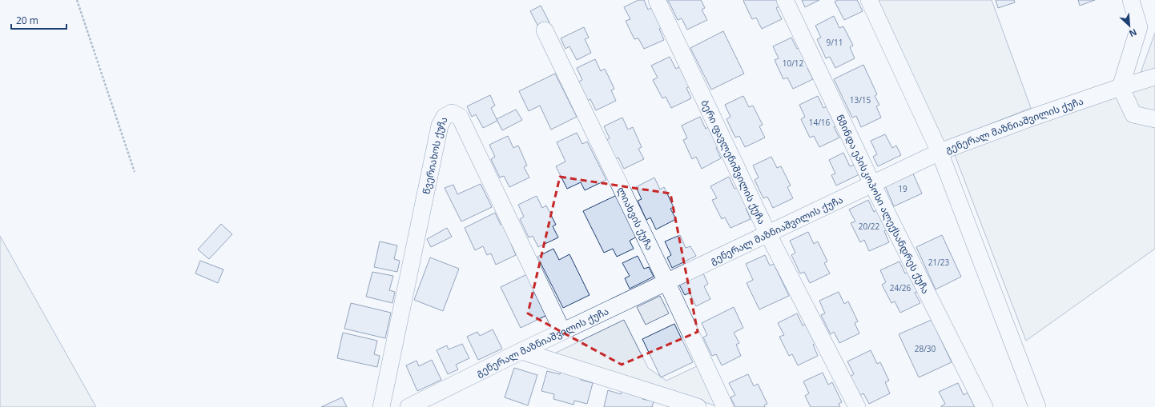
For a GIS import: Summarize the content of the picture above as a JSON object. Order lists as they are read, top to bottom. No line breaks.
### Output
{"streets":{"street":["გენერალ მაზნიაშვილის ქუჩა","წვერიახოს ქუჩა","ბერი ფავლენიშვილის ქუჩა","წმინდა ეპისკოპოსი ალექსანდრეს ქუჩა","ლიახვის ქუჩა"]},"crossings":[["გენერალ მაზნიაშვილის ქუჩა","წვერიახოს ქუჩა"],["გენერალ მაზნიაშვილის ქუჩა","ბერი ფავლენიშვილის ქუჩა"],["გენერალ მაზნიაშვილის ქუჩა","წმინდა ეპისკოპოსი ალექსანდრეს ქუჩა"],["გენერალ მაზნიაშვილის ქუჩა","ლიახვის ქუჩა"]],"house_numbers":["9/11","10/12","13/15","14/16","19","20/22","21/23","24/26","28/30"],"scale_bar":"20 m","north":"bottom right"}
